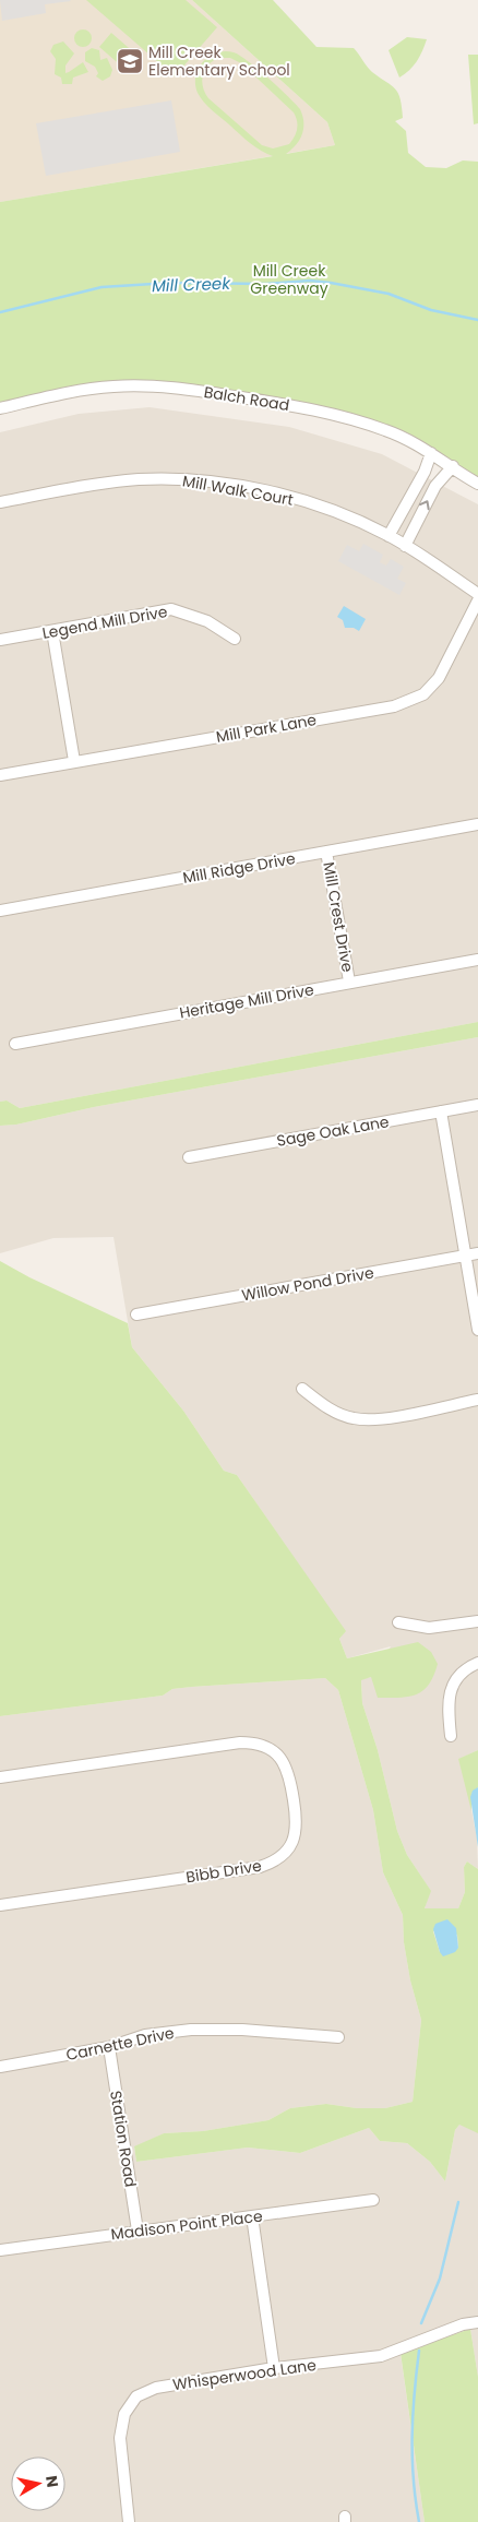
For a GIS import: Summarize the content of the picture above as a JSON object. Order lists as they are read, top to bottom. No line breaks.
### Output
{"streets":{"street":["Balch Road","Mill Walk Court","Legend Mill Drive","Mill Park Lane","Mill Ridge Drive","Mill Crest Drive","Heritage Mill Drive","Sage Oak Lane","Willow Pond Drive","Bibb Drive","Carnette Drive","Station Road","Madison Point Place","Whisperwood Lane"]},"crossings":[["Mill Ridge Drive","Mill Crest Drive"],["Mill Crest Drive","Heritage Mill Drive"],["Carnette Drive","Station Road"],["Station Road","Madison Point Place"]],"water":["Mill Creek"],"parks":["Mill Creek Greenway"],"places":{"school or university":["Mill Creek Elementary School"]},"north":"right"}
